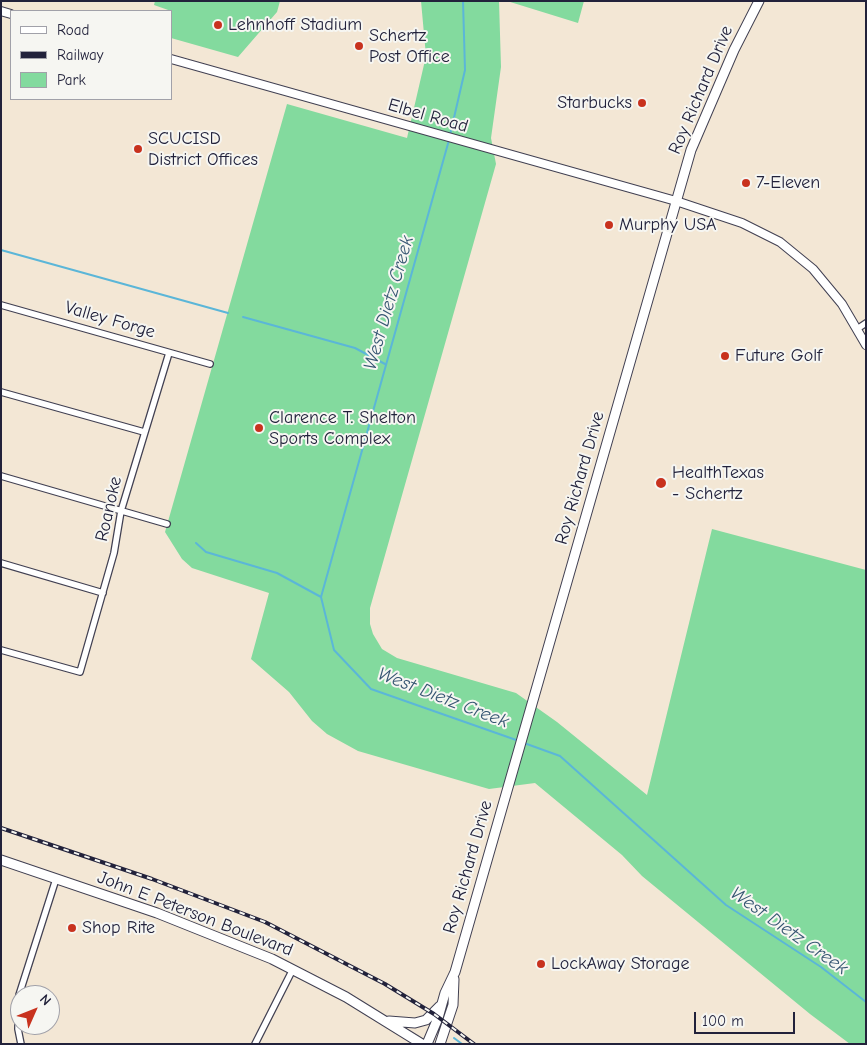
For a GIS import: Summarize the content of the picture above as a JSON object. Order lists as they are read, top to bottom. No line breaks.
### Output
{"streets":{"main road":["Roy Richard Drive","John E Peterson Boulevard"],"street":["Elbel Road","Valley Forge","Roanoke"]},"crossings":[["Roy Richard Drive","Elbel Road"],["Valley Forge","Roanoke"]],"water":["West Dietz Creek"],"places":["Lehnhoff Stadium","Schertz Post Office","Starbucks","SCUCISD District Offices","7-Eleven","Murphy USA","Future Golf","Clarence T. Shelton Sports Complex","HealthTexas - Schertz","Shop Rite","LockAway Storage"],"legend":["Road","Railway","Park"],"scale_bar":"100 m","north":"top right"}
